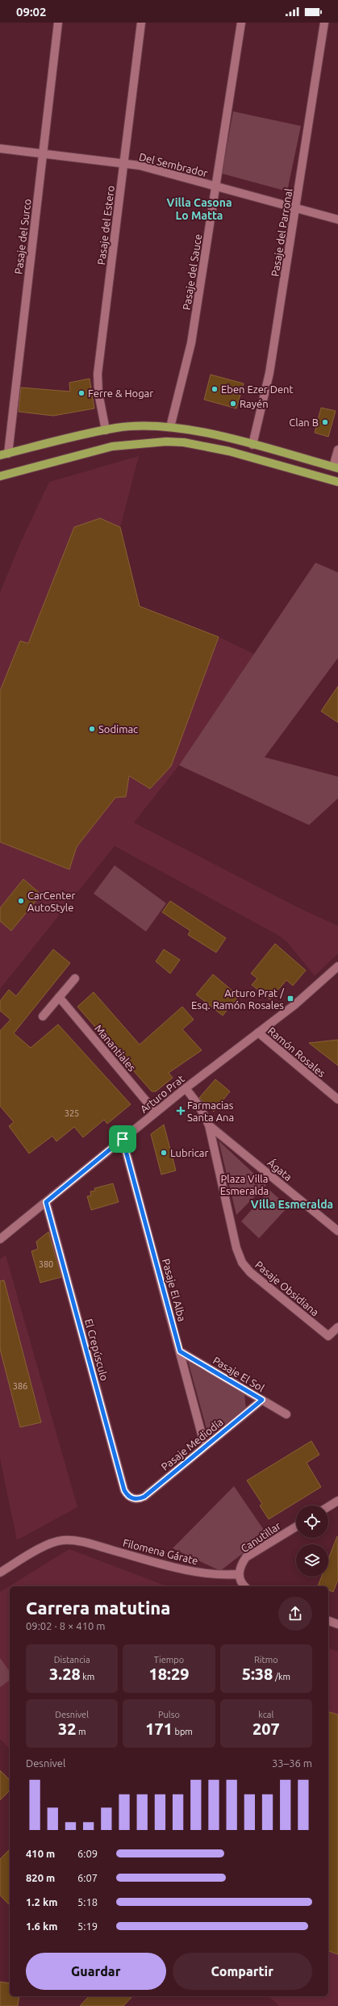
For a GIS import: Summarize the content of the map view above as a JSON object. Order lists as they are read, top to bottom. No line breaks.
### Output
{"streets":{"street":["Del Sembrador","Pasaje del Estero","Pasaje del Parronal","Pasaje del Surco","Pasaje del Sauce","Manantiales","Ramón Rosales","Arturo Prat","Ágata","Pasaje Obsidiana","Pasaje El Alba","El Crepúsculo","Pasaje El Sol","Pasaje Mediodía","Canutillar","Filomena Gárate"]},"crossings":[["Del Sembrador","Pasaje del Estero"],["Del Sembrador","Pasaje del Parronal"],["Del Sembrador","Pasaje del Surco"],["Del Sembrador","Pasaje del Sauce"],["Manantiales","Arturo Prat"],["Ramón Rosales","Arturo Prat"],["Arturo Prat","Pasaje Obsidiana"],["Arturo Prat","Pasaje El Alba"],["Arturo Prat","El Crepúsculo"],["Ágata","Pasaje Obsidiana"],["Pasaje El Alba","Pasaje El Sol"],["Pasaje El Alba","Pasaje Mediodía"],["El Crepúsculo","Pasaje Mediodía"],["Pasaje El Sol","Pasaje Mediodía"],["Canutillar","Filomena Gárate"]],"districts":["Villa Casona Lo Matta","Villa Esmeralda"],"parks":["Plaza Villa Esmeralda"],"places":{"other":["Eben Ezer Dent","Ferre & Hogar","Rayén","Clan B","Sodimac","CarCenter AutoStyle","Lubricar"],"transit":["Arturo Prat / Esq. Ramón Rosales"],"health":["Farmacias Santa Ana"]},"house_numbers":["325","380","386"],"page":{"status":"09:02","heading":["Carrera matutina","09:02 · 8 × 410 m"],"stats":[["Distancia","3.28 km"],["Tiempo","18:29"],["Ritmo","5:38 /km"],["Desnivel","32 m"],["Pulso","171 bpm"],["kcal","207"]],"chart":["Desnivel","33–36 m"],"list":[{"name":"410 m","note":"6:09"},{"name":"820 m","note":"6:07"},{"name":"1.2 km","note":"5:18"},{"name":"1.6 km","note":"5:19"}],"buttons":["Guardar","Compartir"]}}
